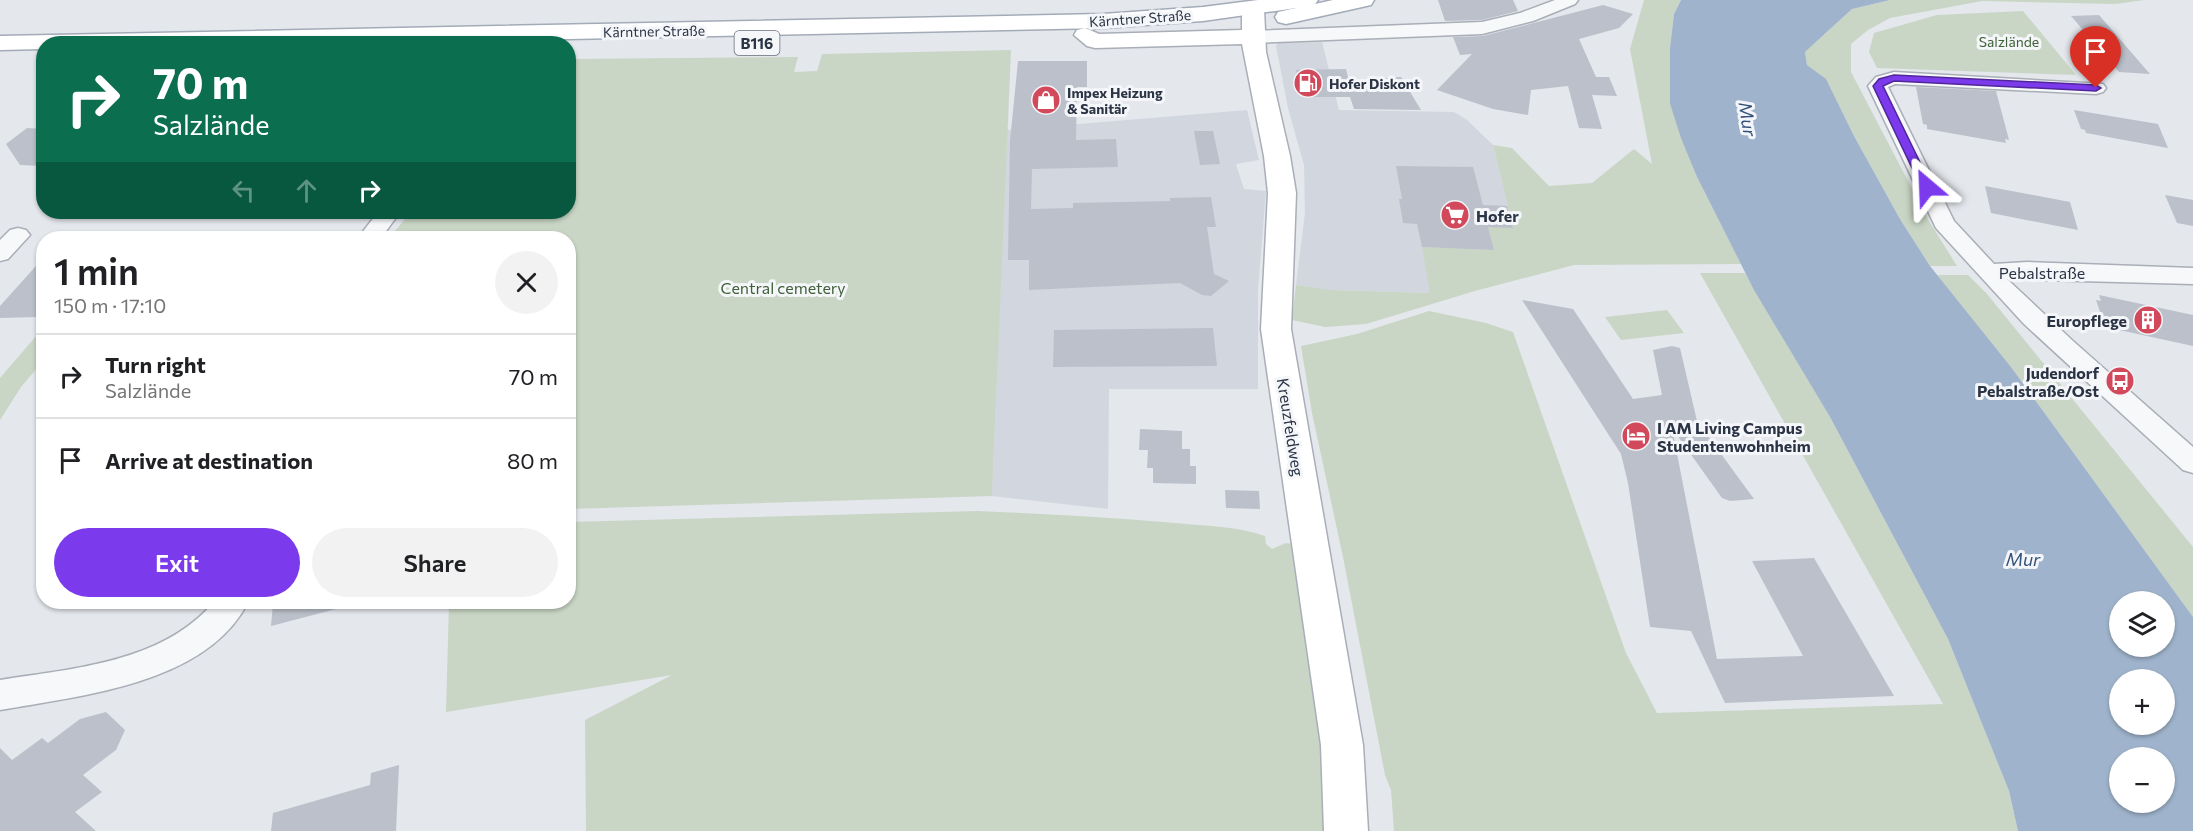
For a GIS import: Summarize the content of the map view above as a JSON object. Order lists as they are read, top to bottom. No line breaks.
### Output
{"streets":{"main road":["Kärntner Straße","B116","Kreuzfeldweg"],"street":["Pebalstraße"]},"crossings":[["Kärntner Straße","Kreuzfeldweg"]],"water":["Mur"],"parks":["Salzlände","Central cemetery"],"places":{"fuel station":["Hofer Diskont"],"shop":["Impex Heizung & Sanitär"],"supermarket":["Hofer"],"building":["Europflege"],"bus stop":["Judendorf Pebalstraße/Ost"],"hotel":["I AM Living Campus Studentenwohnheim"]},"page":{"turn":["70 m","Salzlände"],"heading":["1 min","150 m · 17:10"],"list":[{"name":"Turn right","note":"Salzlände","value":"70 m"},{"name":"Arrive at destination","value":"80 m"}],"buttons":["Exit","Share"],"map_buttons":["+","−"]}}
